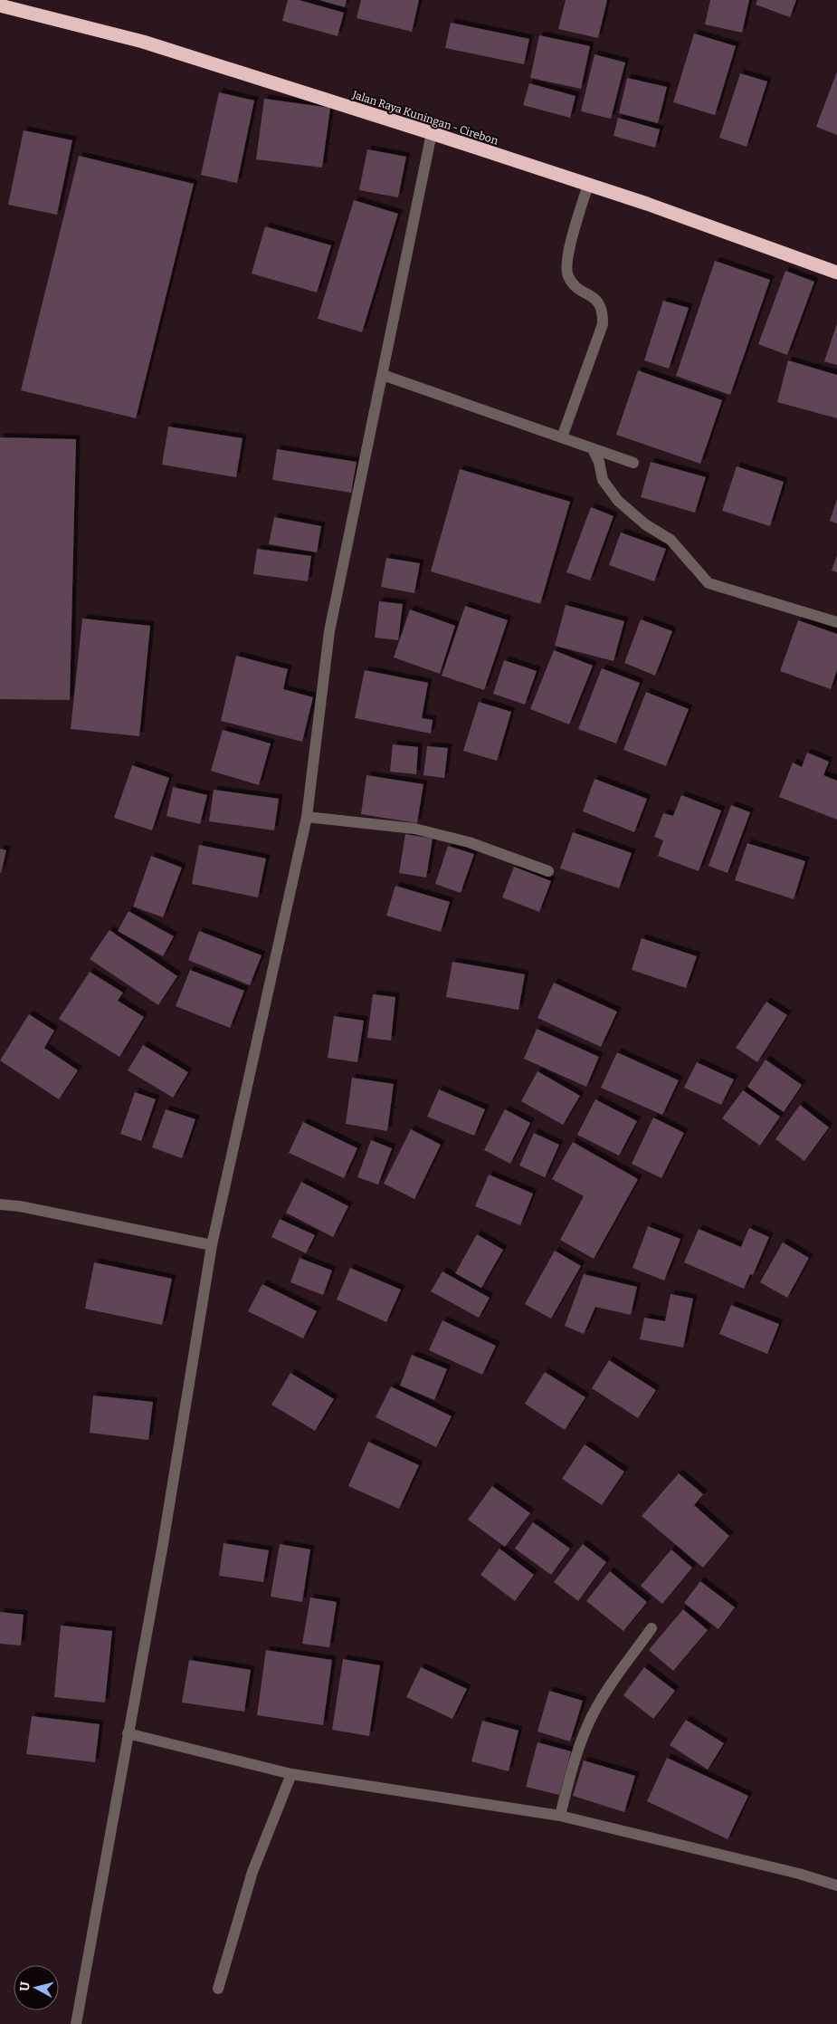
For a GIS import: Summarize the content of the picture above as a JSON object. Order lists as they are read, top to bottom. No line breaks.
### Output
{"streets":{"highway":["Jalan Raya Kuningan - Cirebon"]},"north":"left"}
